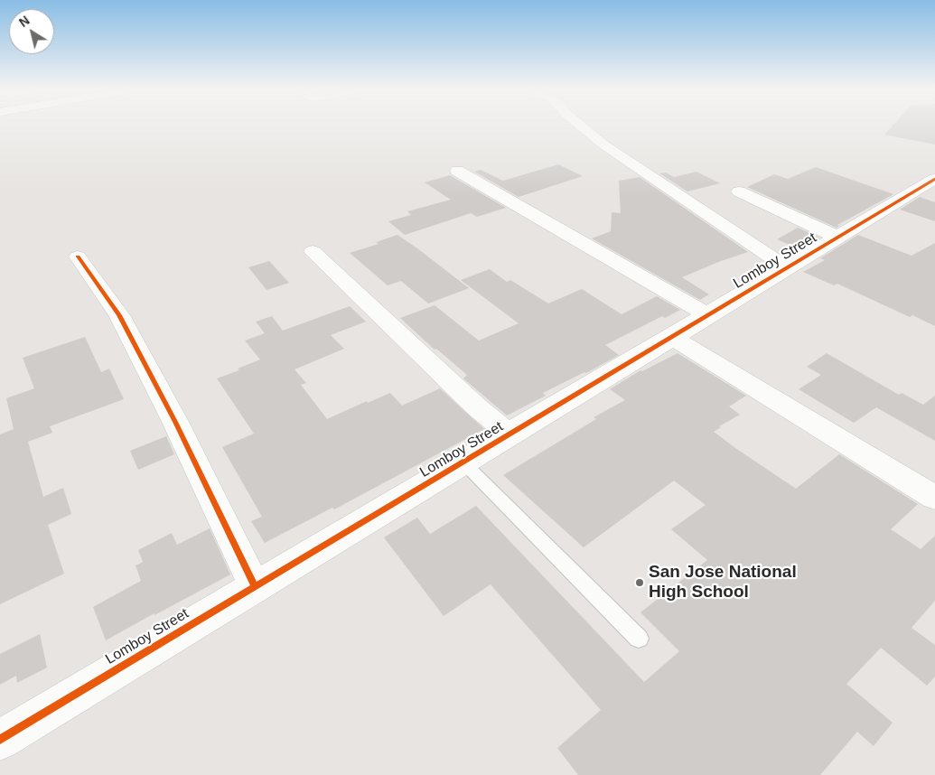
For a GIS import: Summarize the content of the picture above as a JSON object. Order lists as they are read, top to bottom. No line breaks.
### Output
{"streets":{"street":["Lomboy Street"]},"places":["San Jose National High School"],"north":"top left"}
